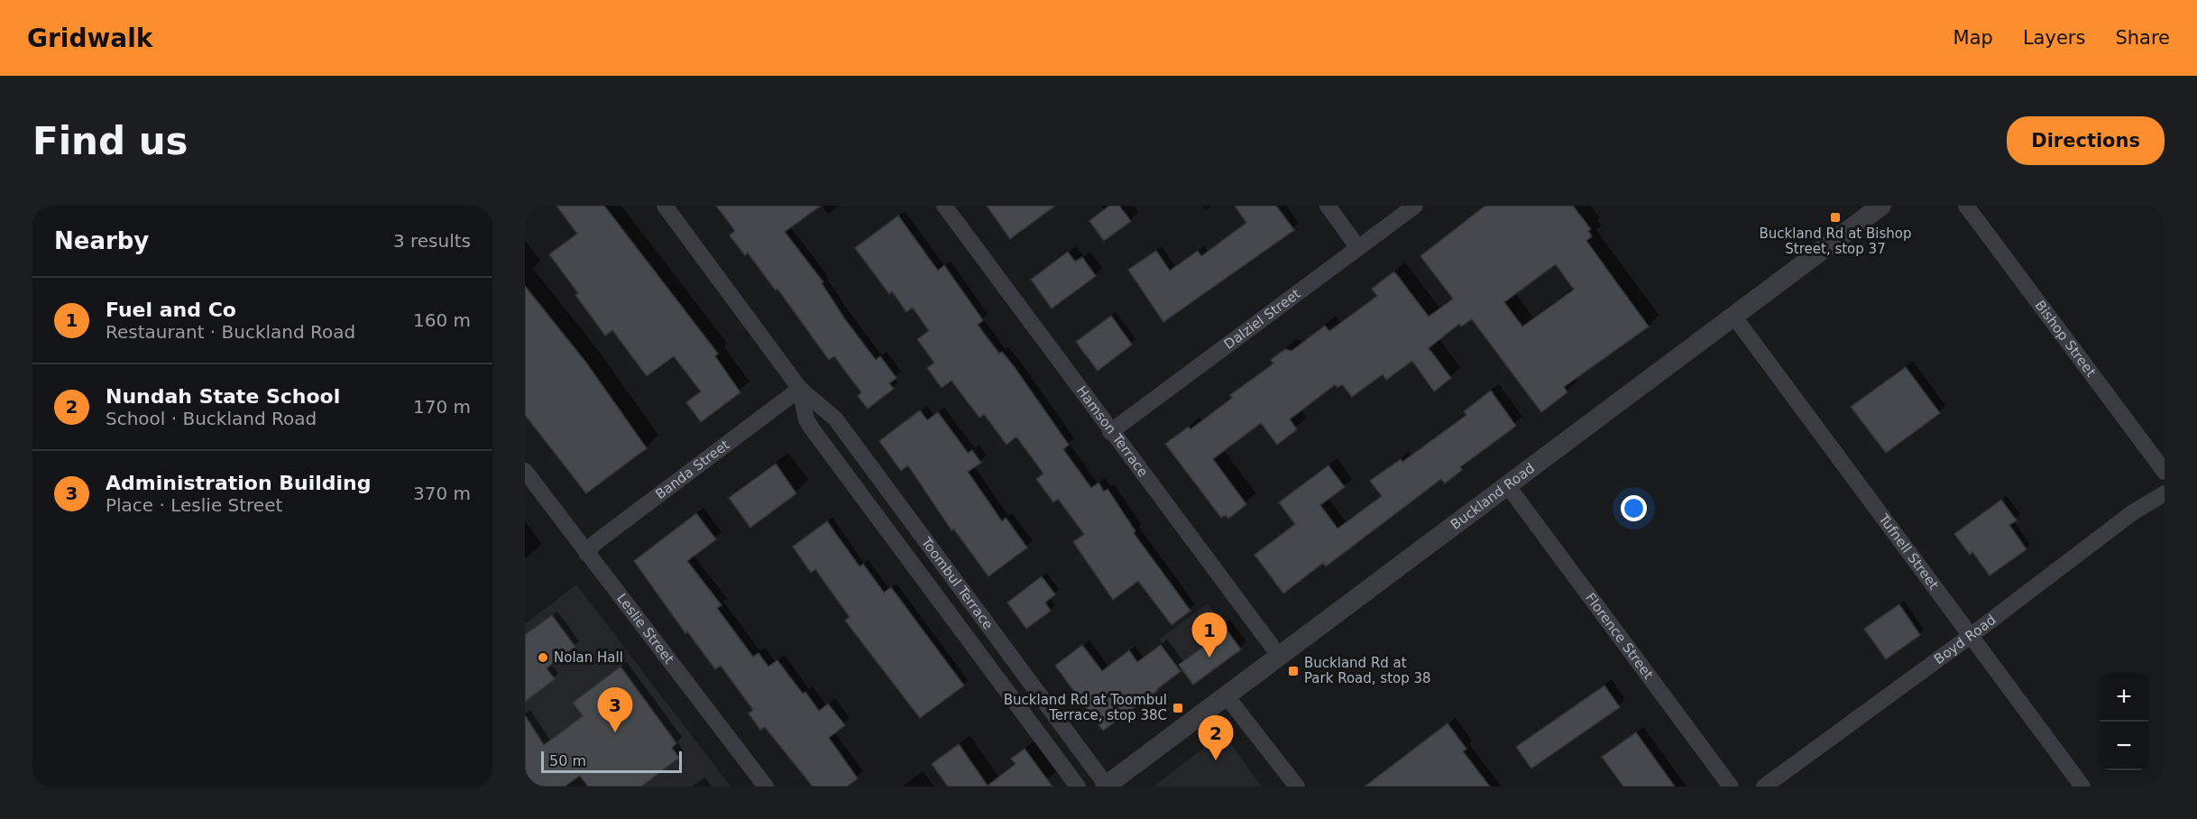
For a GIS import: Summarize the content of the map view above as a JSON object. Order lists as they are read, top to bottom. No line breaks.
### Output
{"streets":{"street":["Dalziel Street","Bishop Street","Hamson Terrace","Banda Street","Buckland Road","Tufnell Street","Toombul Terrace","Leslie Street","Florence Street","Boyd Road"]},"crossings":[["Dalziel Street","Hamson Terrace"],["Hamson Terrace","Buckland Road"],["Banda Street","Toombul Terrace"],["Banda Street","Leslie Street"],["Buckland Road","Tufnell Street"],["Buckland Road","Toombul Terrace"],["Buckland Road","Florence Street"],["Tufnell Street","Boyd Road"]],"places":{"transit":["Buckland Rd at Bishop Street, stop 37","Buckland Rd at Park Road, stop 38","Buckland Rd at Toombul Terrace, stop 38C"],"other":["Nolan Hall"]},"scale_bar":"50 m","page":{"header":"Gridwalk","nav":["Map","Layers","Share"],"buttons":"Directions","title":"Find us","heading":["Nearby","3 results"],"list":[{"mark":"1","name":"Fuel and Co","note":"Restaurant · Buckland Road","value":"160 m"},{"mark":"2","name":"Nundah State School","note":"School · Buckland Road","value":"170 m"},{"mark":"3","name":"Administration Building","note":"Place · Leslie Street","value":"370 m"}],"pins":["1","3","2"],"map_buttons":["+","−"],"scale":"50 m"}}
